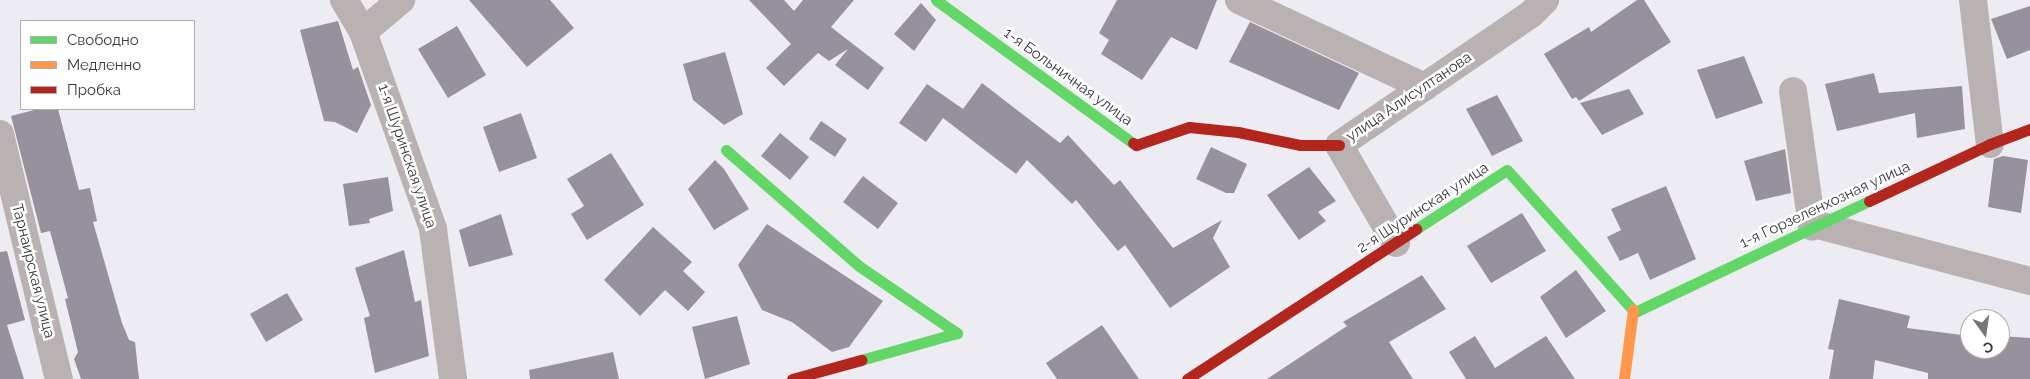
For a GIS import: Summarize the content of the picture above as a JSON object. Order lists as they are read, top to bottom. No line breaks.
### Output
{"streets":{"street":["1-я Больничная улица","улица Алисултанова","1-я Шуринская улица","1-я Горзеленхозная улица","2-я Шуринская улица","Тарнаирская улица"]},"crossings":[["1-я Больничная улица","улица Алисултанова"],["улица Алисултанова","2-я Шуринская улица"],["1-я Горзеленхозная улица","2-я Шуринская улица"]],"legend":["Свободно","Медленно","Пробка"],"north":"bottom"}
